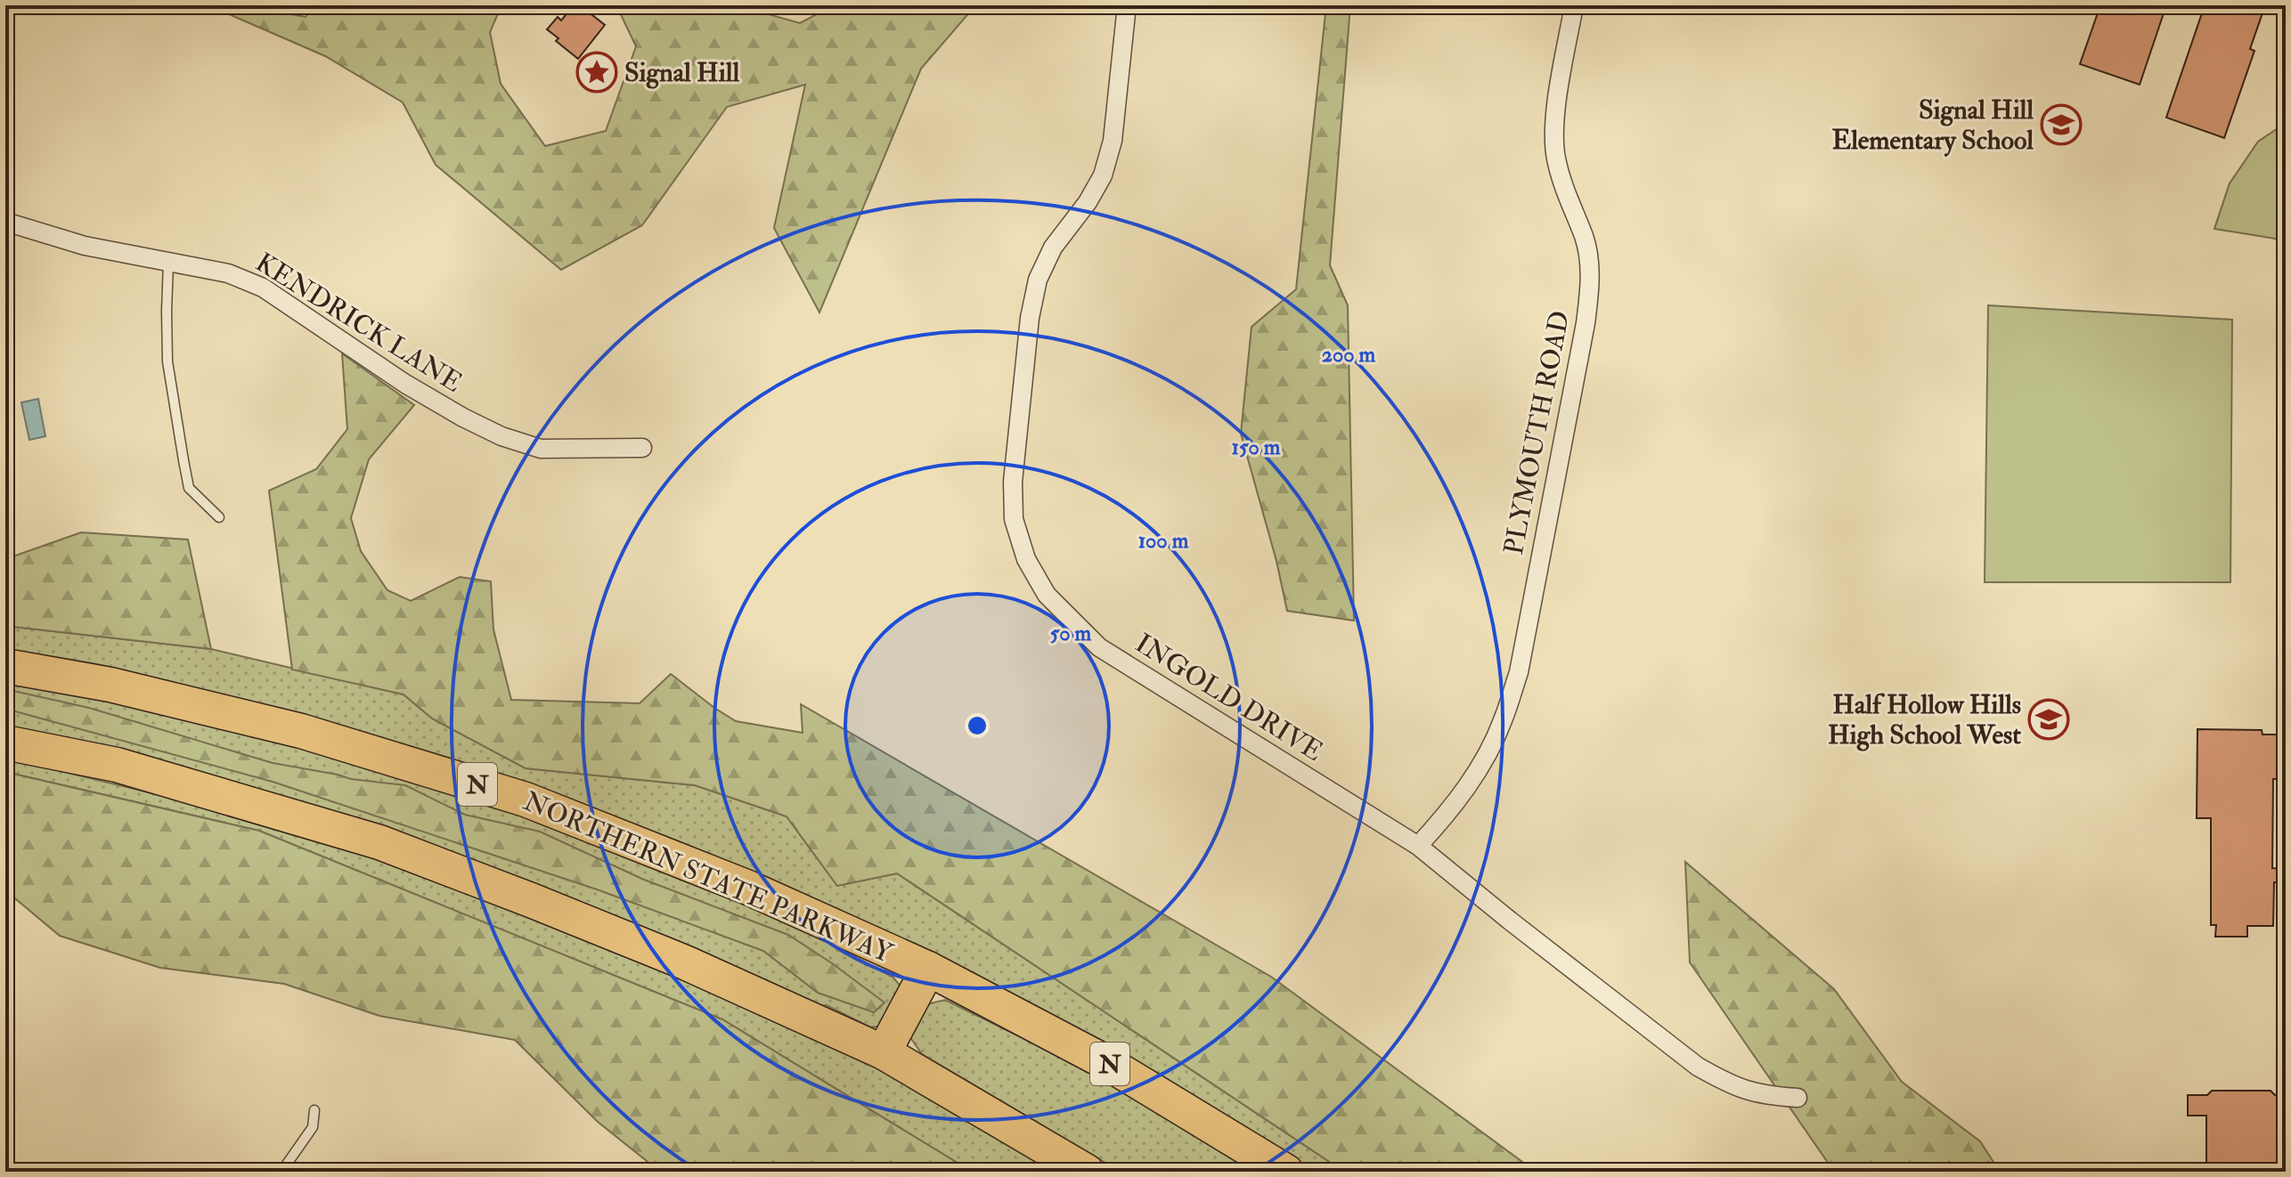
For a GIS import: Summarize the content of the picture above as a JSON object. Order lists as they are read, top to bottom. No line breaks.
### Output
{"streets":{"highway":["N","NORTHERN STATE PARKWAY"],"street":["KENDRICK LANE","PLYMOUTH ROAD","INGOLD DRIVE"]},"crossings":[["PLYMOUTH ROAD","INGOLD DRIVE"]],"places":{"place":["Signal Hill"],"school or university":["Signal Hill Elementary School","Half Hollow Hills High School West"]},"rings":["200 m","150 m","100 m","50 m"]}
